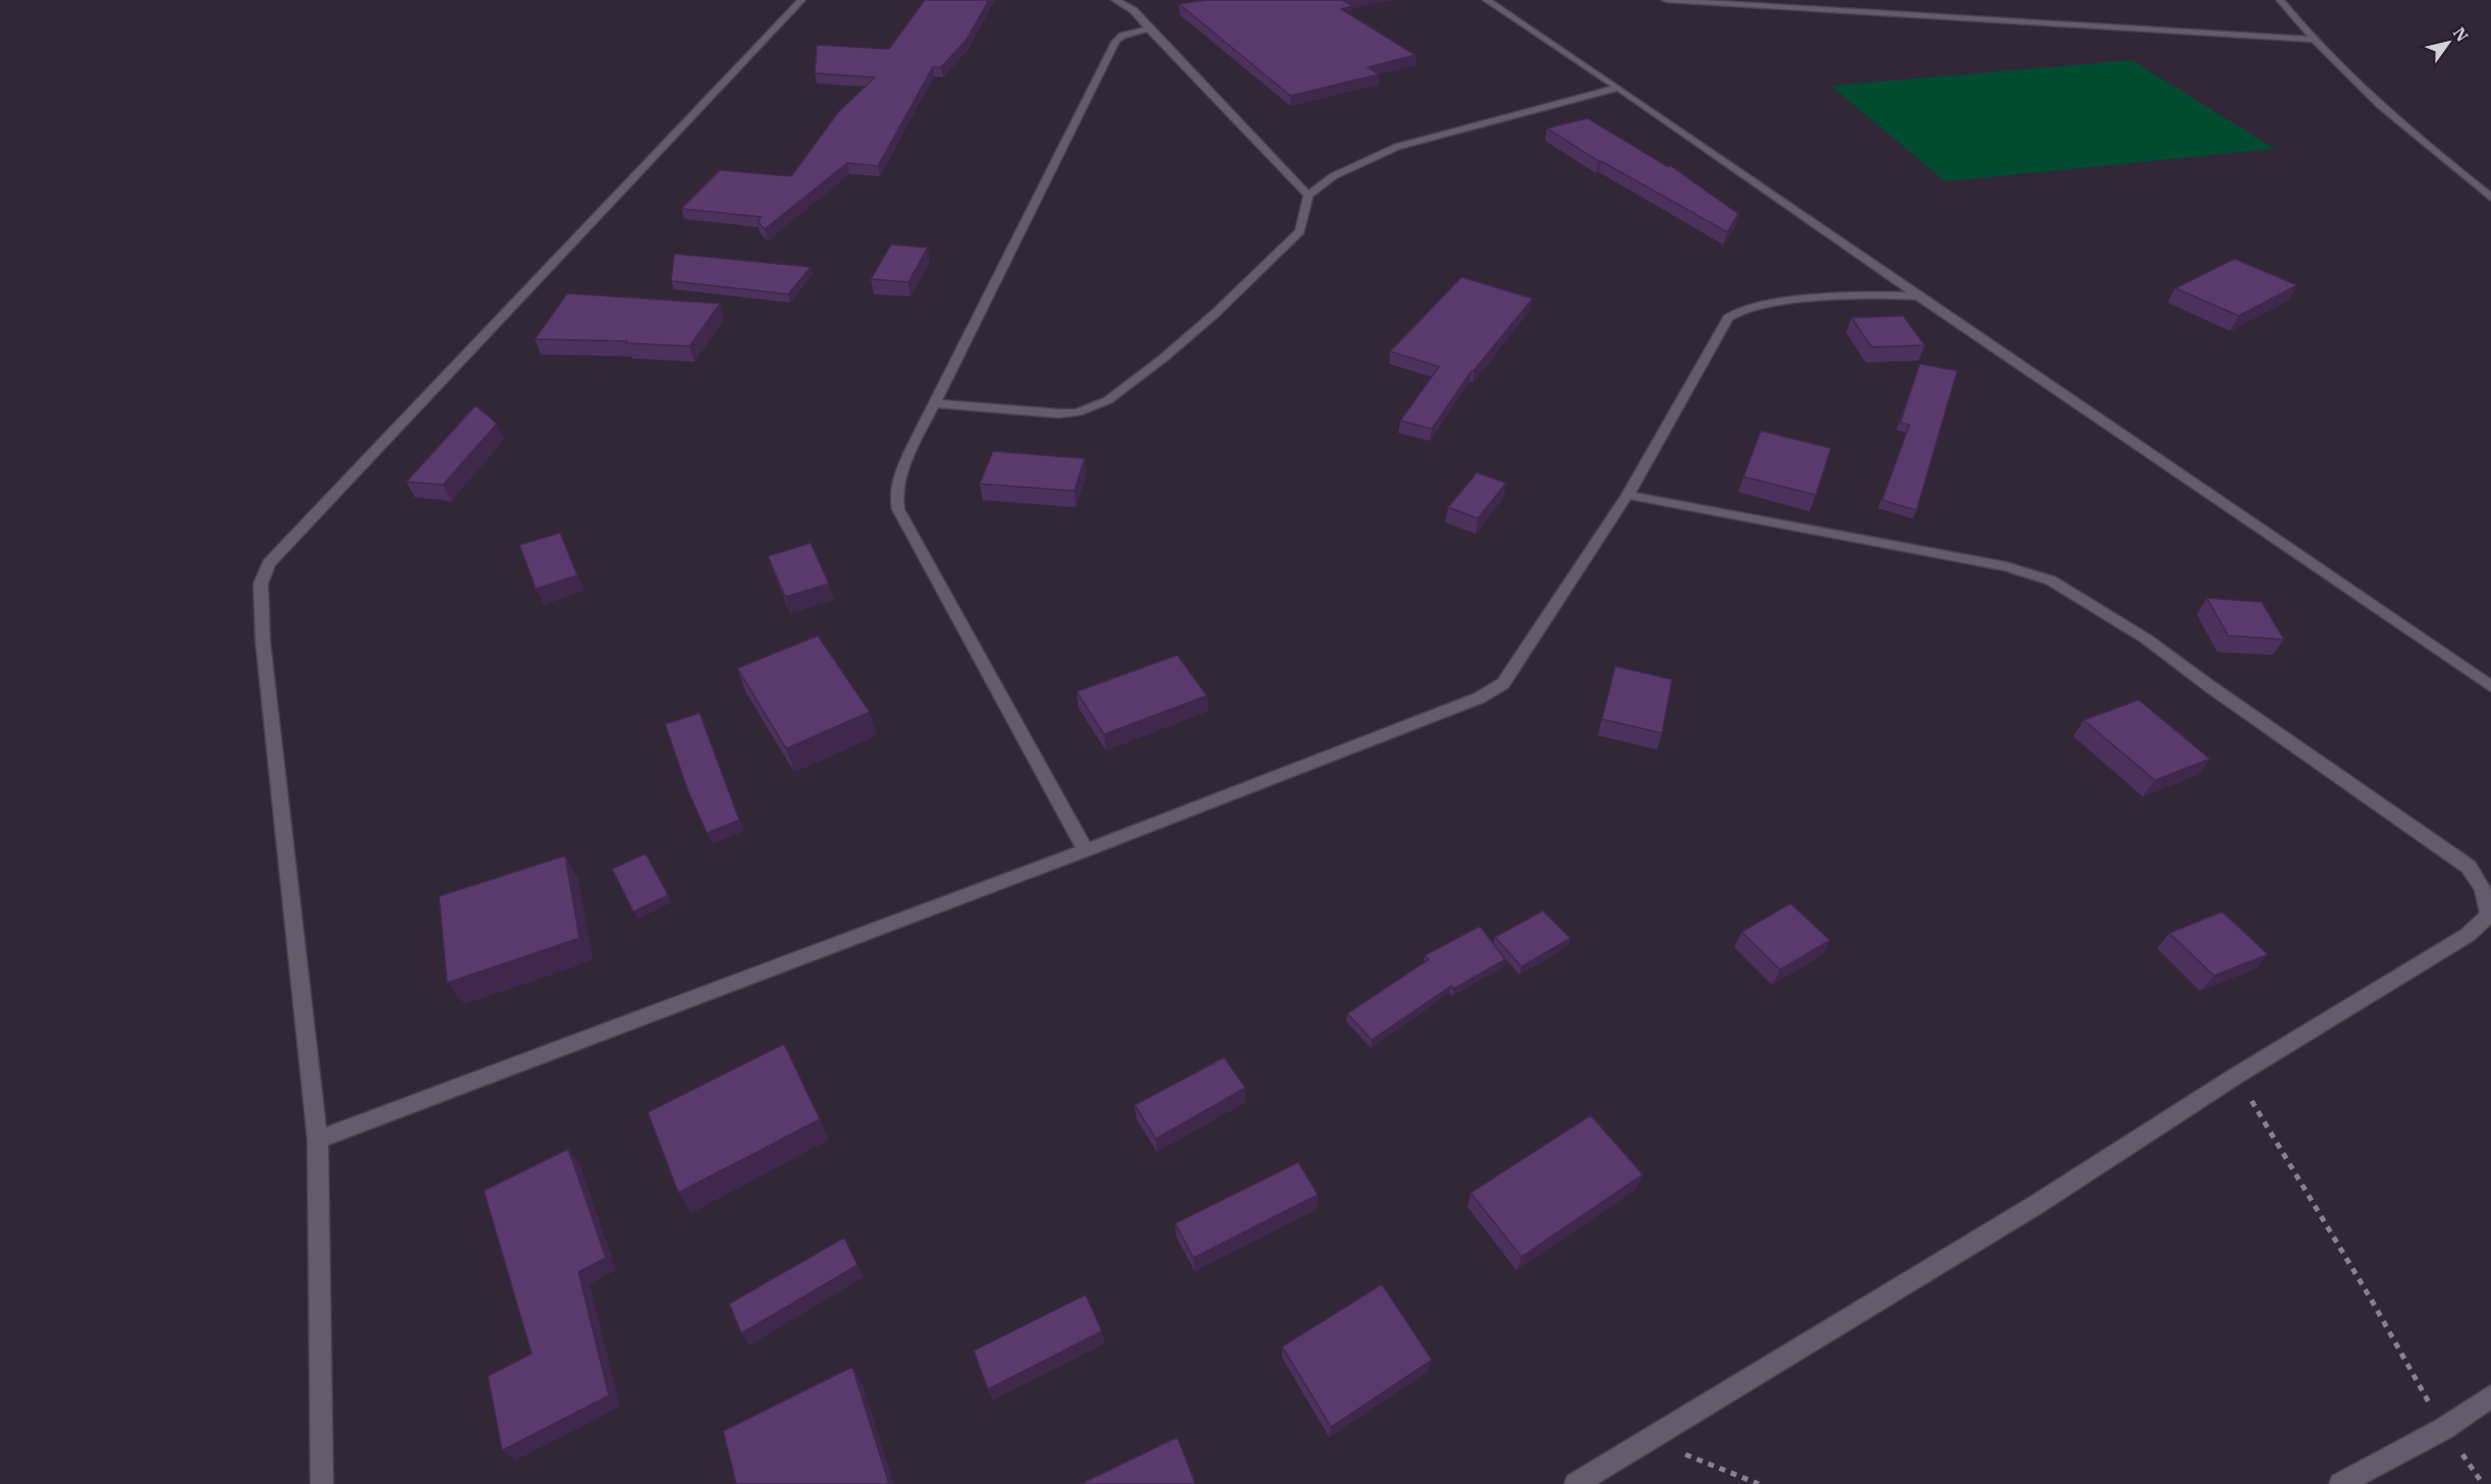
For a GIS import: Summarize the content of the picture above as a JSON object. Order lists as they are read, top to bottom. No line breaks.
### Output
{"north":"top right"}
